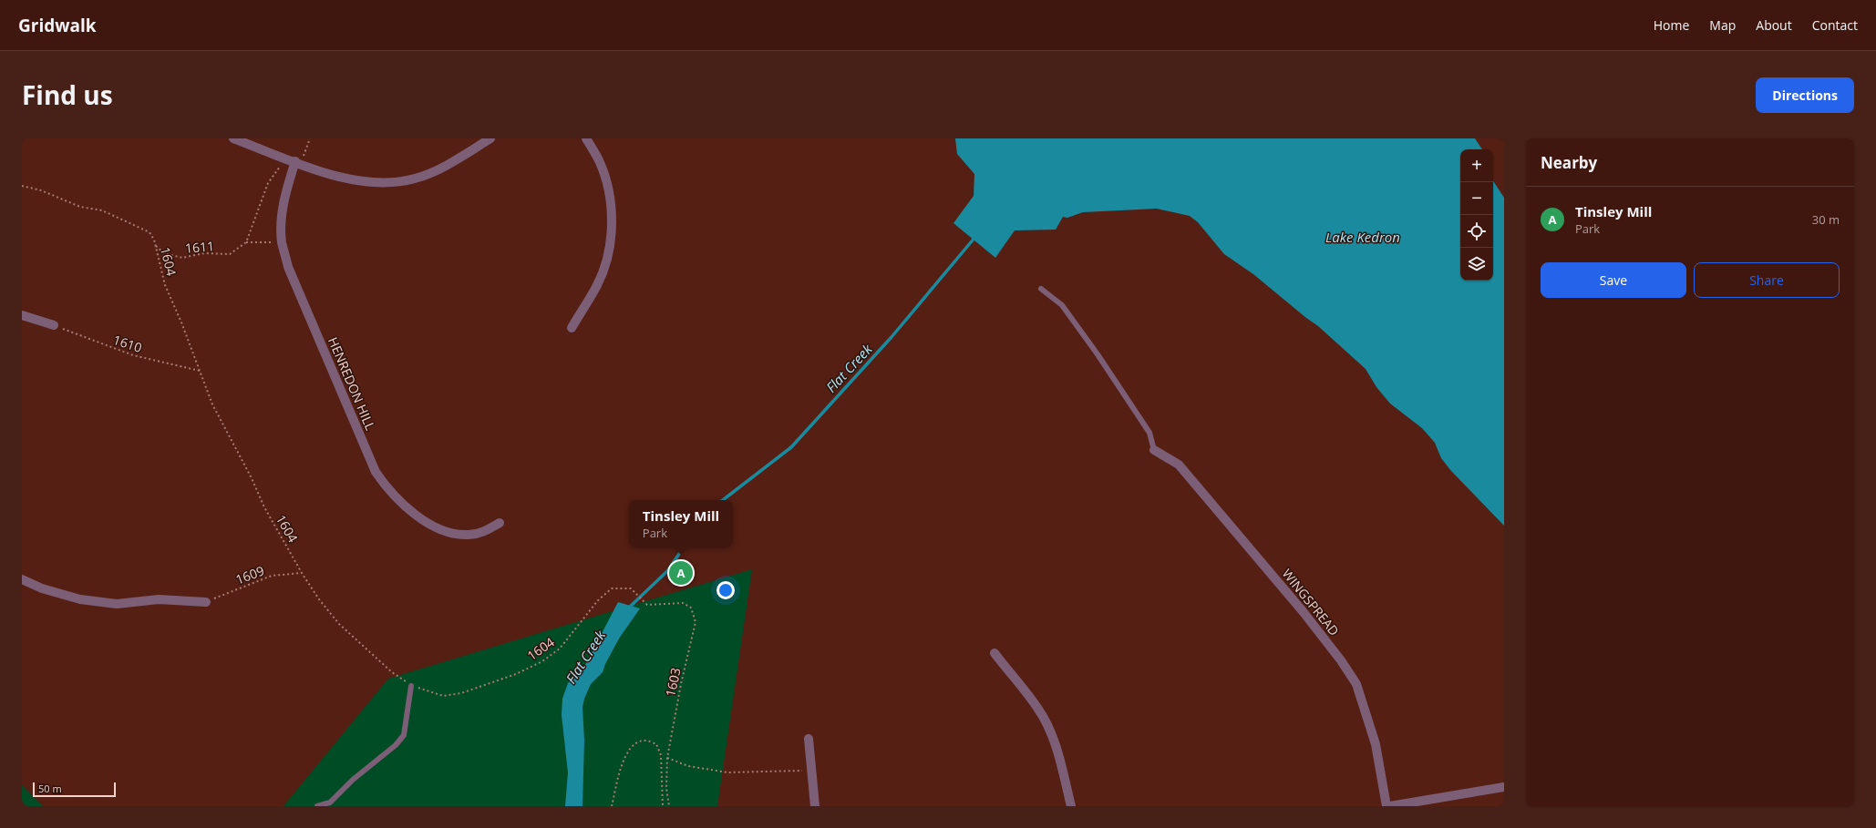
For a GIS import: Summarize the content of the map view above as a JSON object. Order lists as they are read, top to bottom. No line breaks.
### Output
{"streets":{"street":["HENREDON HILL","WINGSPREAD"],"path":["1611","1604","1610","1609","1603"]},"crossings":[["1611","1604"],["1604","1610"],["1604","1609"],["1604","1603"]],"water":["Lake Kedron","Flat Creek"],"scale_bar":"50 m","page":{"header":"Gridwalk","nav":["Home","Map","About","Contact"],"title":"Find us","buttons":["Directions",["Save","Share"]],"heading":"Nearby","map_buttons":["+","−"],"list":[{"mark":"A","name":"Tinsley Mill","note":"Park","value":"30 m"}],"popup":["Tinsley Mill","Park"],"pins":"A","scale":"50 m"}}
